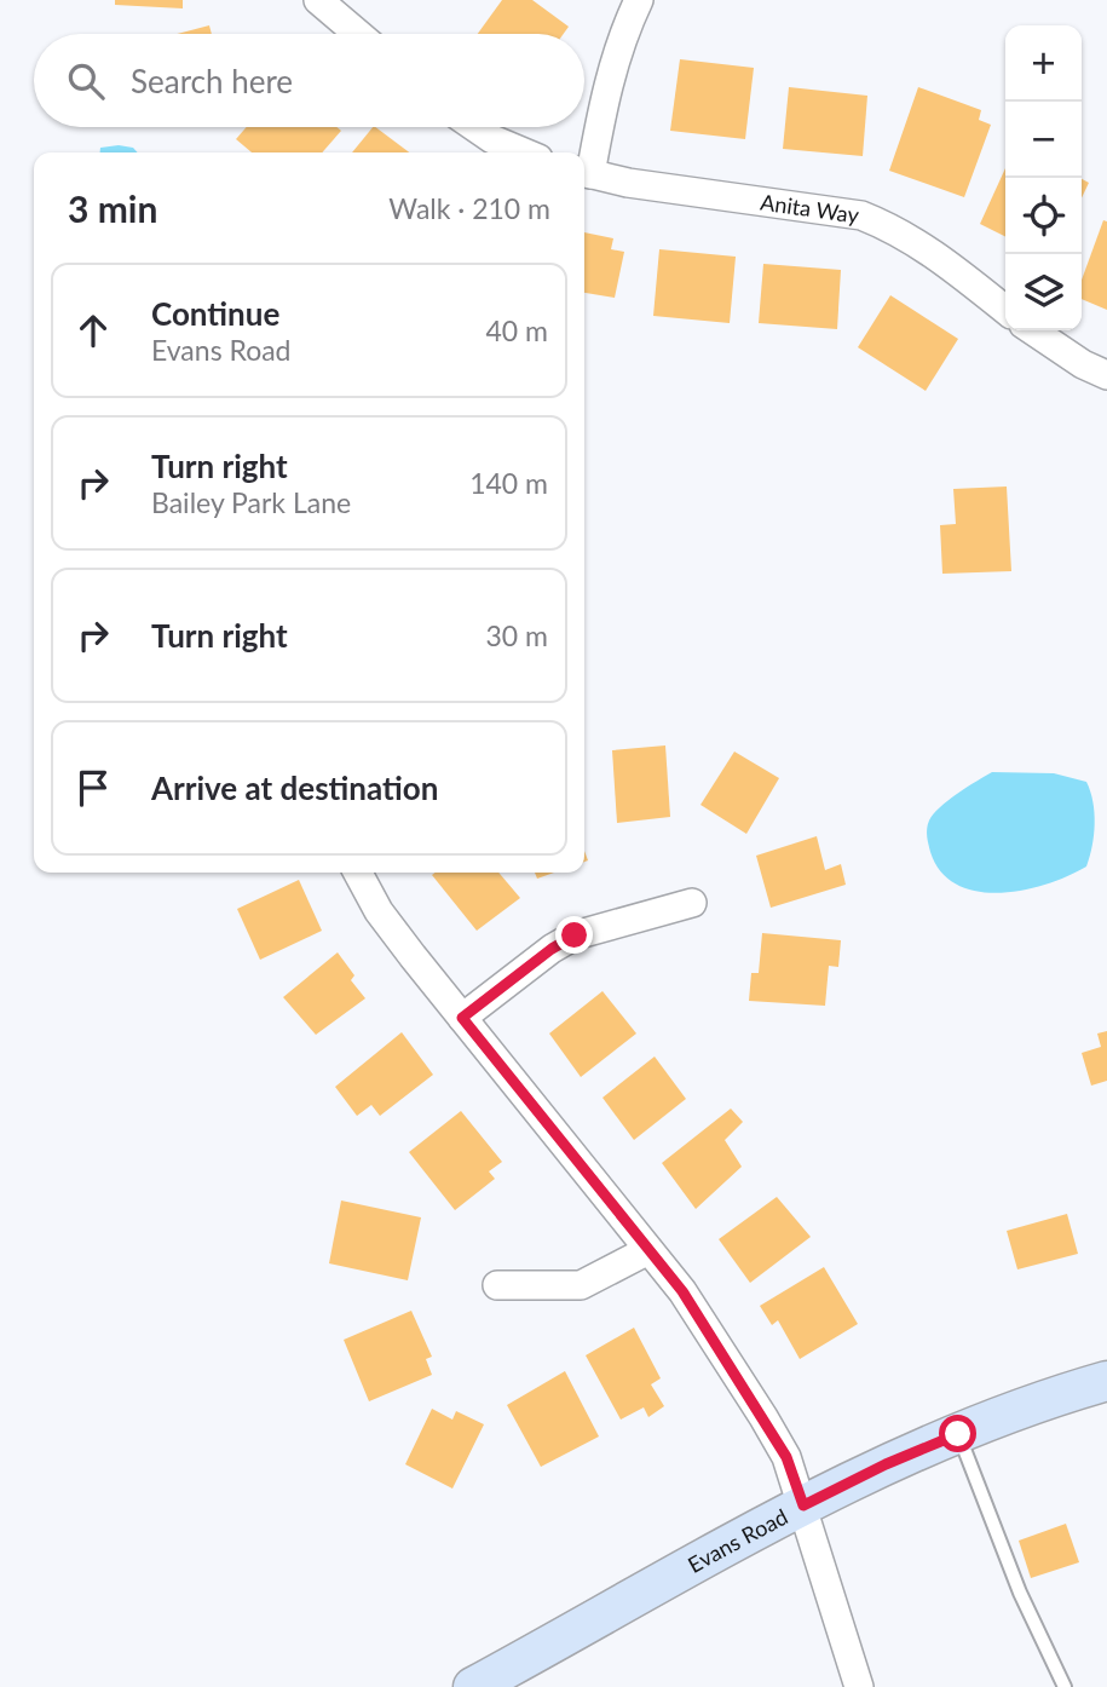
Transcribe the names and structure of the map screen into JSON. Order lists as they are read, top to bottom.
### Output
{
  "streets": {
    "main road": ["Evans Road"],
    "street": ["Anita Way"]
  },
  "page": {
    "map_buttons": ["+", "−"],
    "search": "Search here",
    "heading": ["3 min", "Walk · 210 m"],
    "list": [
      ["Continue", "Evans Road", "40 m"],
      ["Turn right", "Bailey Park Lane", "140 m"],
      ["Turn right", "30 m"],
      "Arrive at destination"
    ]
  }
}
